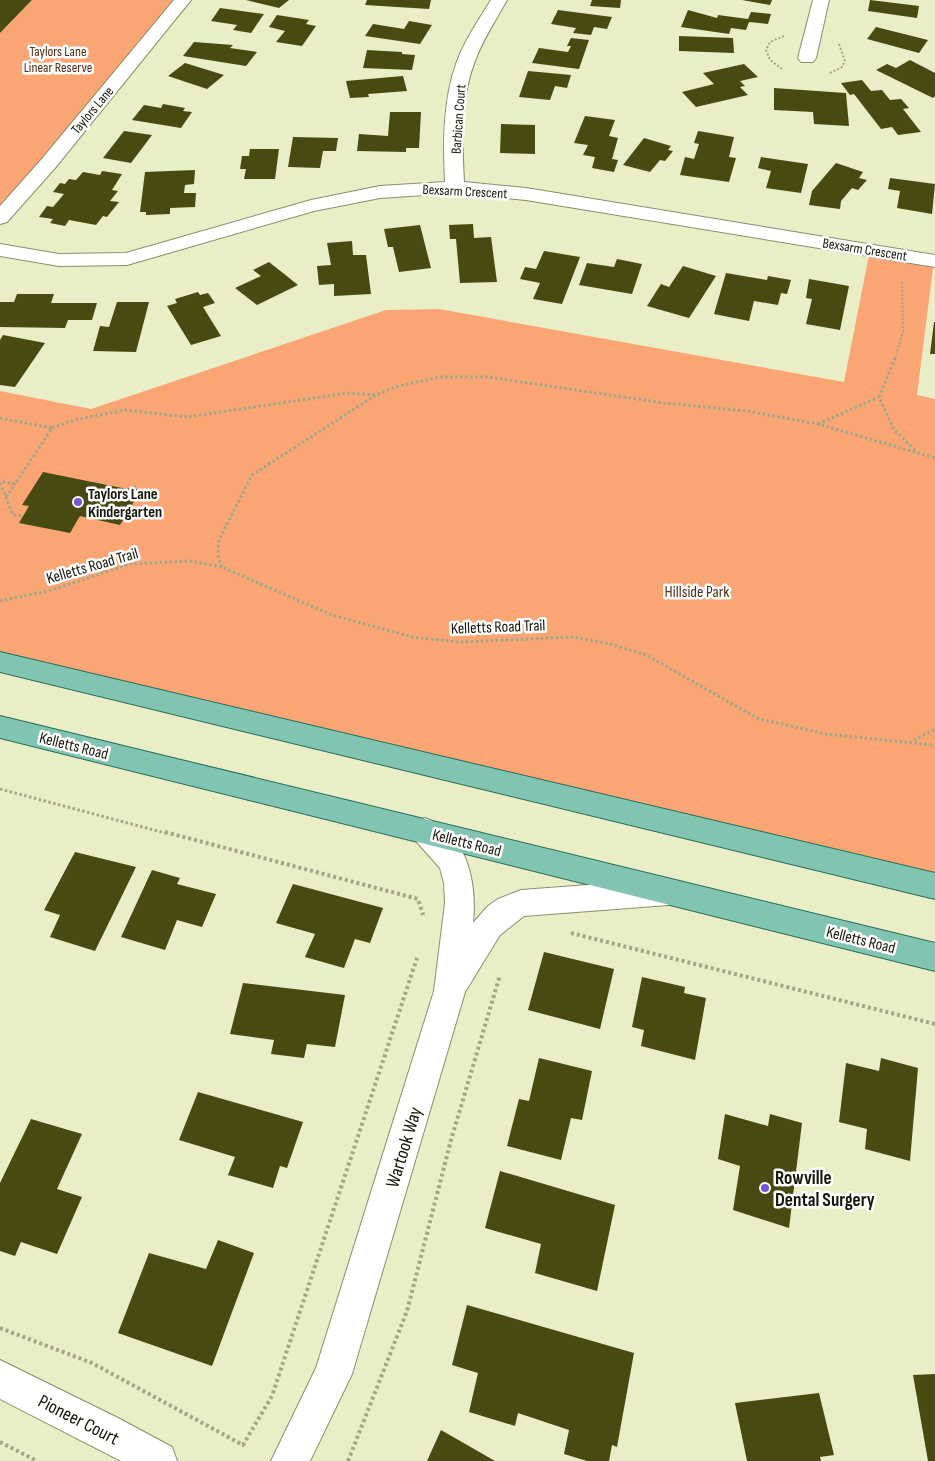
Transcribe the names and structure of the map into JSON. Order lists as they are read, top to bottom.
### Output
{
  "streets": {
    "main road": ["Kelletts Road"],
    "street": [
      "Taylors Lane",
      "Barbican Court",
      "Bexsarm Crescent",
      "Wartook Way",
      "Pioneer Court"
    ],
    "path": ["Kelletts Road Trail"]
  },
  "crossings": [
    ["Barbican Court", "Bexsarm Crescent"],
    ["Kelletts Road", "Wartook Way"]
  ],
  "parks": ["Taylors Lane Linear Reserve", "Hillside Park"],
  "places": ["Taylors Lane Kindergarten", "Rowville Dental Surgery"]
}
